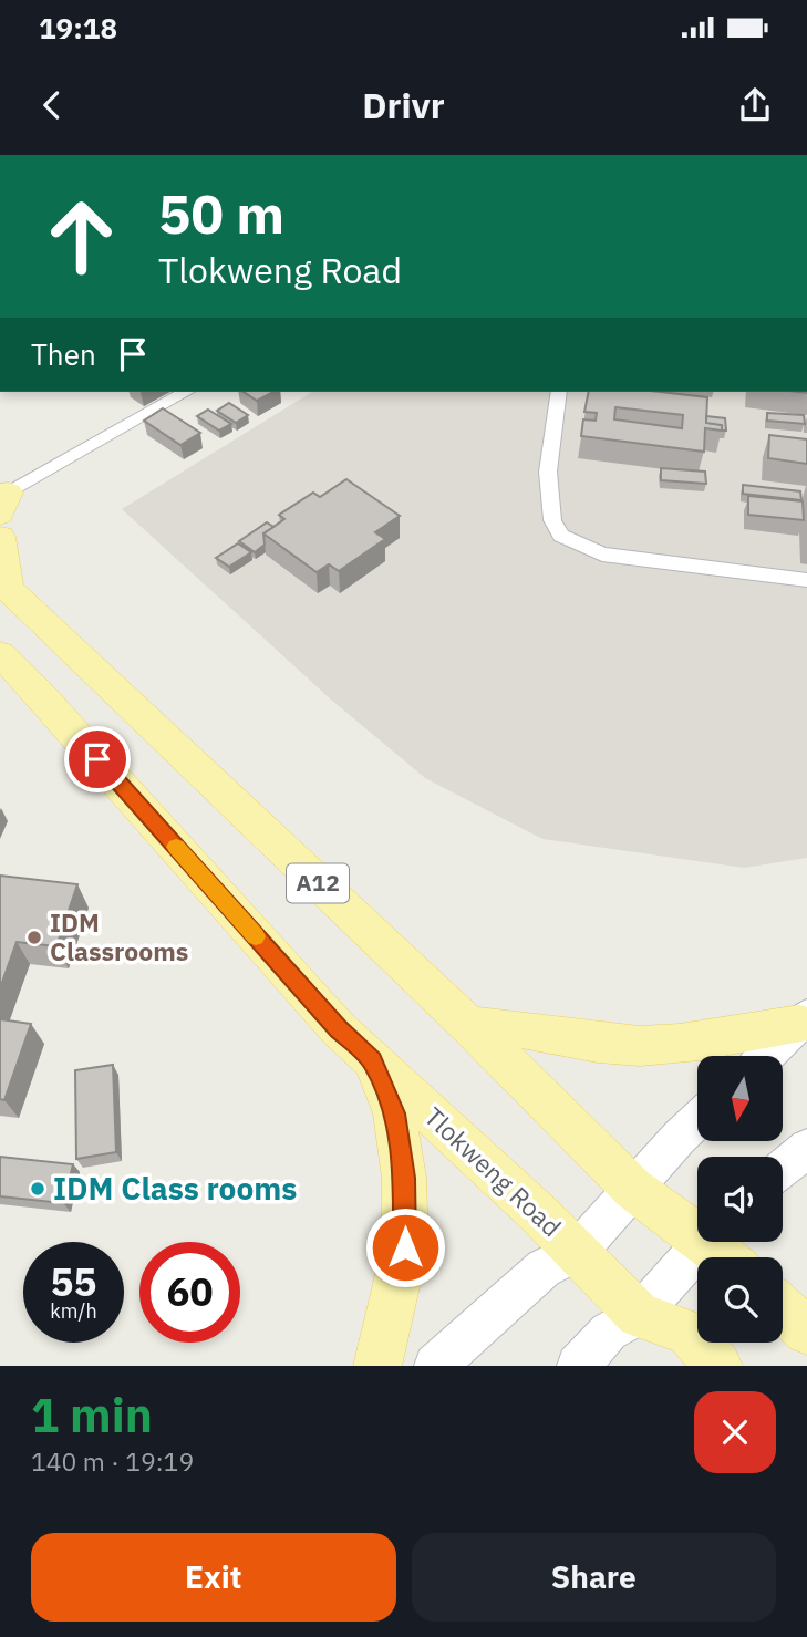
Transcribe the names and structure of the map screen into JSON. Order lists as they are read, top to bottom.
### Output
{
  "streets": {
    "main road": ["A12", "Tlokweng Road"]
  },
  "places": ["IDM Classrooms", "IDM Class rooms"],
  "north": "bottom",
  "page": {
    "status": "19:18",
    "header": "Drivr",
    "turn": ["50 m", "Tlokweng Road"],
    "then": "Then",
    "speed": "55 km/h",
    "limit": "60",
    "heading": ["1 min", "140 m · 19:19"],
    "buttons": ["Exit", "Share"]
  }
}
